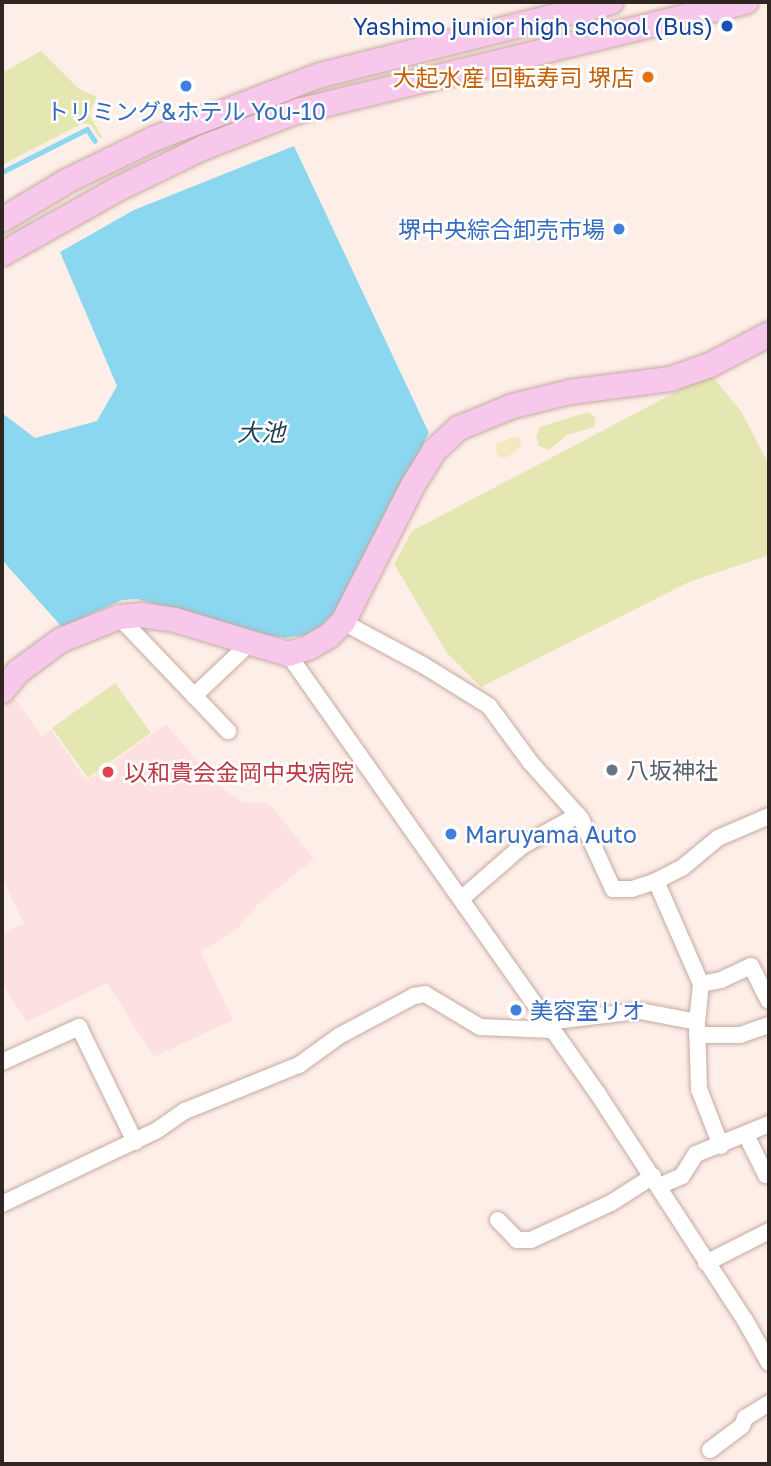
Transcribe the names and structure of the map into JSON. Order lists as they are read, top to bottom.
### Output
{
  "water": ["大池"],
  "places": [
    "Yashimo junior high school (Bus)",
    "大起水産 回転寿司 堺店",
    "トリミング&ホテル You-10",
    "堺中央綜合卸売市場",
    "八坂神社",
    "以和貴会金岡中央病院",
    "Maruyama Auto",
    "美容室リオ"
  ]
}
